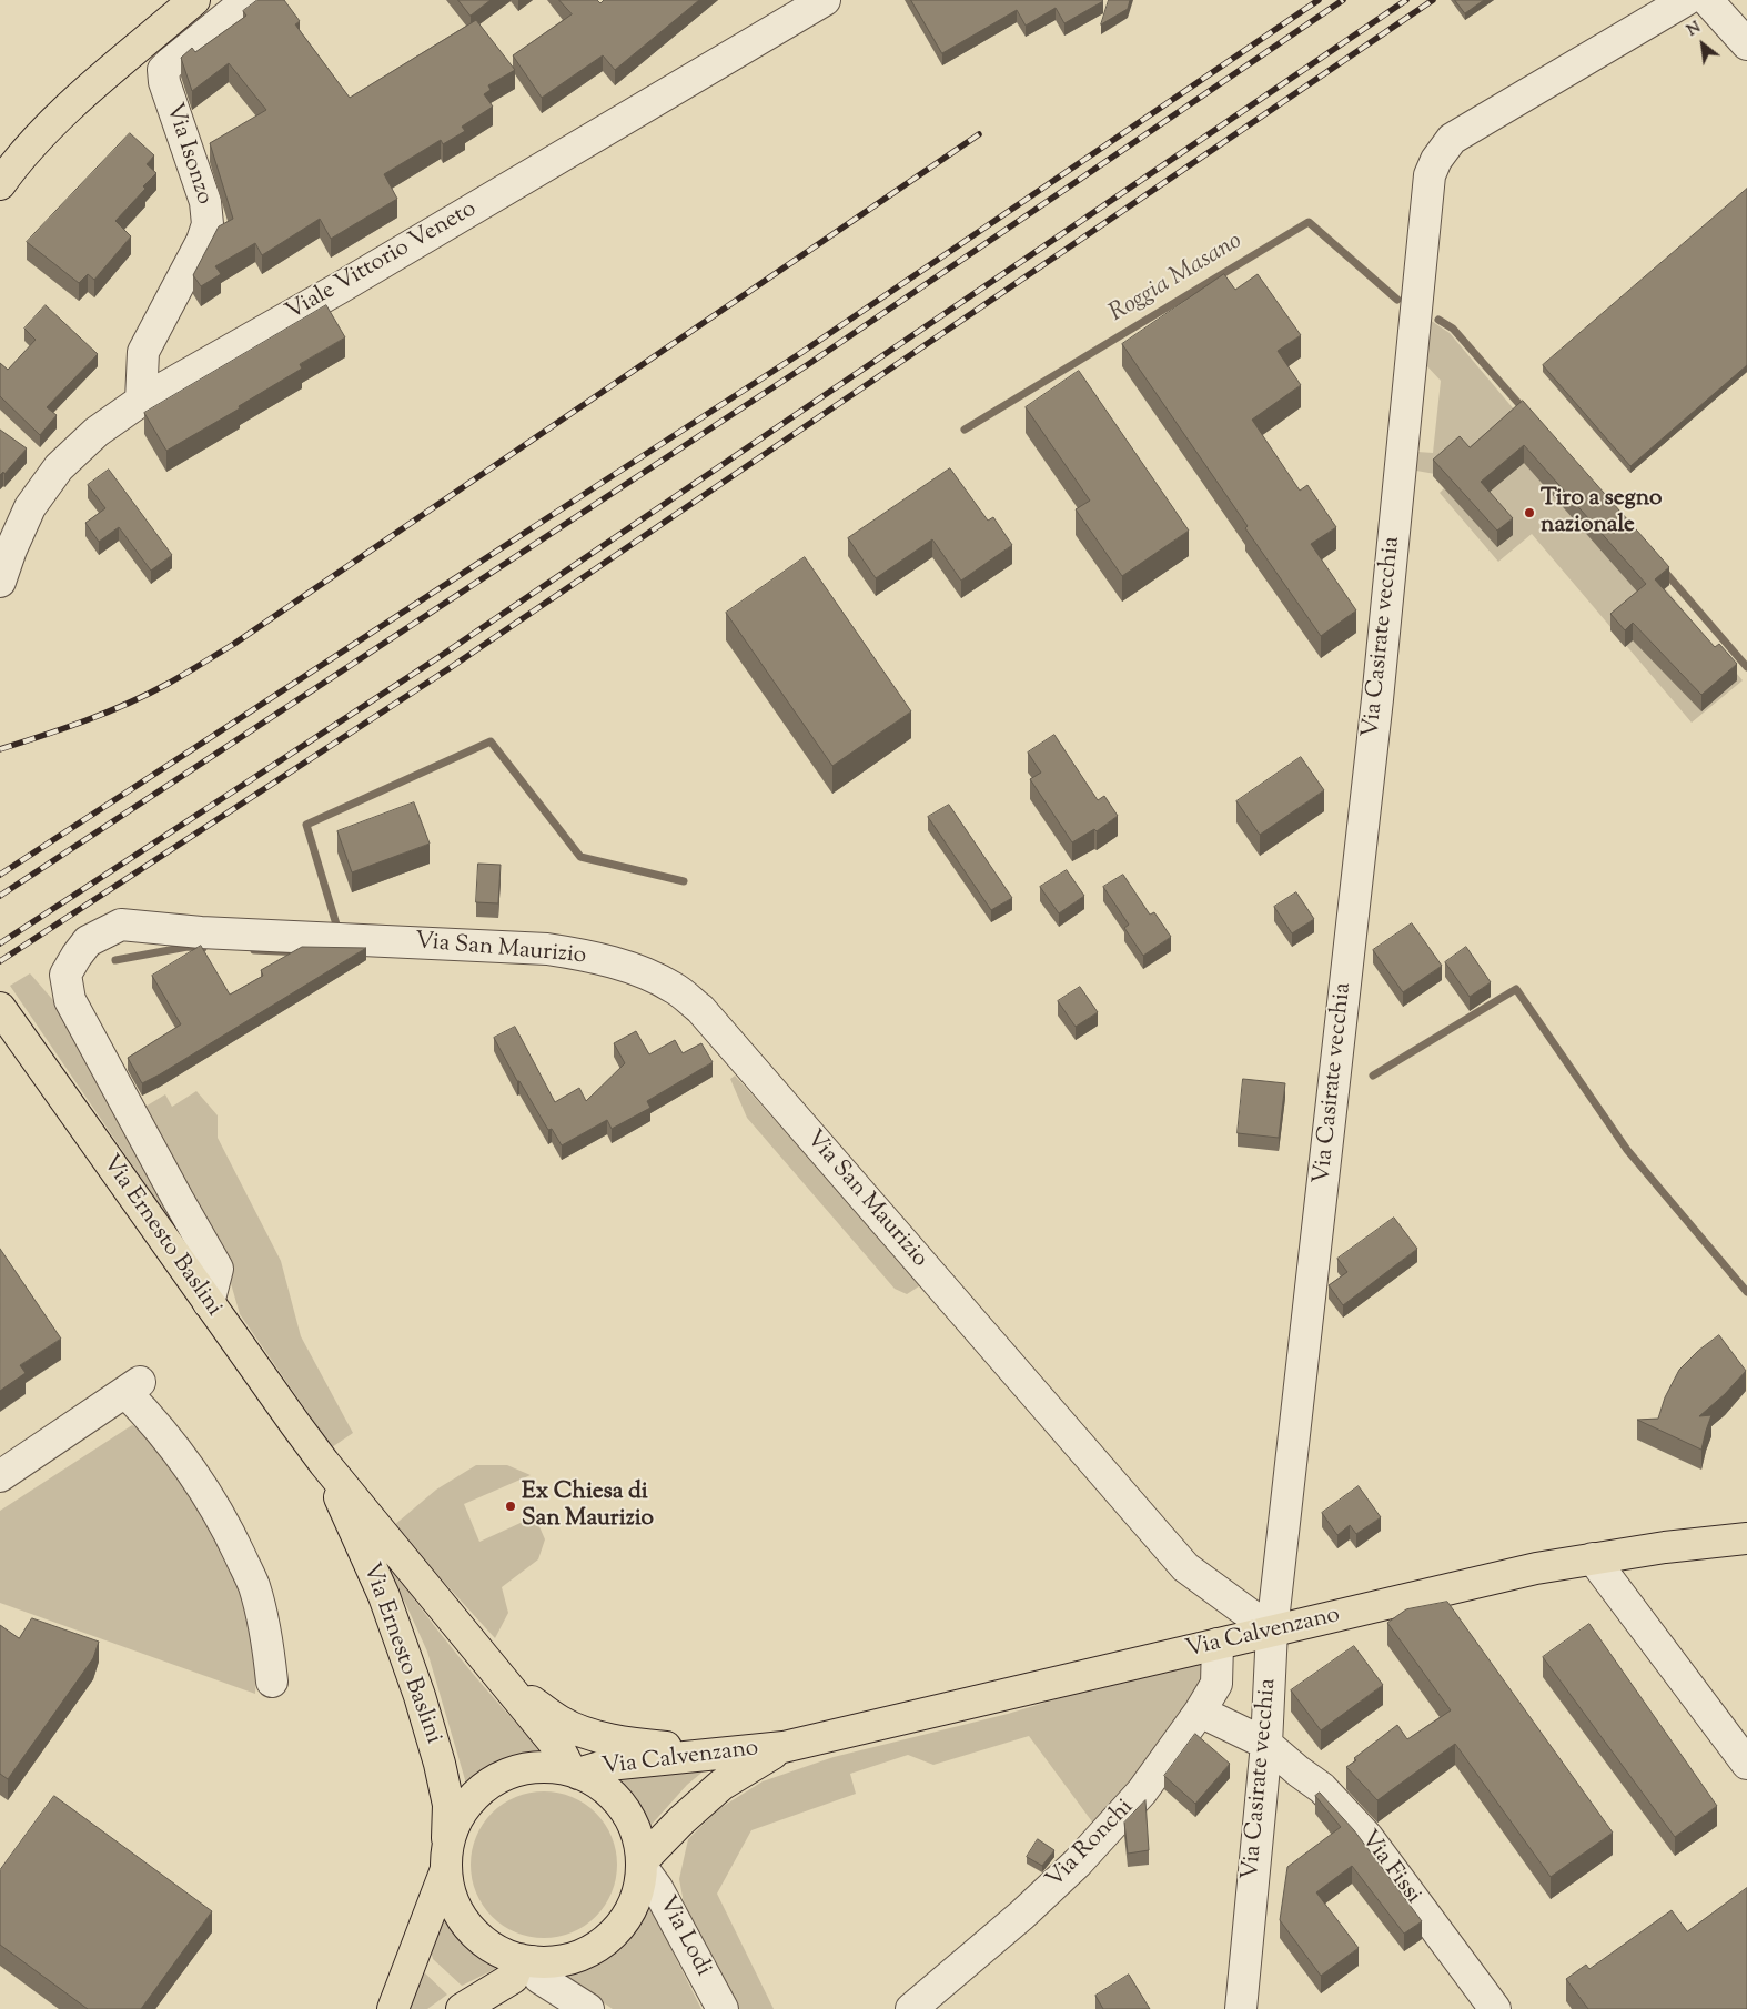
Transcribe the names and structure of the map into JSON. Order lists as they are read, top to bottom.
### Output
{
  "streets": {
    "main road": ["Via Ernesto Baslini", "Via Calvenzano"],
    "street": [
      "Via Isonzo",
      "Viale Vittorio Veneto",
      "Via Casirate vecchia",
      "Via San Maurizio",
      "Via Ronchi",
      "Via Fissi",
      "Via Lodi"
    ]
  },
  "crossings": [
    ["Via Isonzo", "Viale Vittorio Veneto"],
    ["Via Casirate vecchia", "Via San Maurizio"],
    ["Via Casirate vecchia", "Via Calvenzano"],
    ["Via Casirate vecchia", "Via Fissi"],
    ["Via San Maurizio", "Via Ernesto Baslini"],
    ["Via San Maurizio", "Via Calvenzano"],
    ["Via Ernesto Baslini", "Via Calvenzano"],
    ["Via Ernesto Baslini", "Via Lodi"],
    ["Via Calvenzano", "Via Ronchi"],
    ["Via Calvenzano", "Via Lodi"],
    ["Via Ronchi", "Via Fissi"]
  ],
  "water": ["Roggia Masano"],
  "places": ["Tiro a segno nazionale", "Ex Chiesa di San Maurizio"],
  "north": "top left"
}
